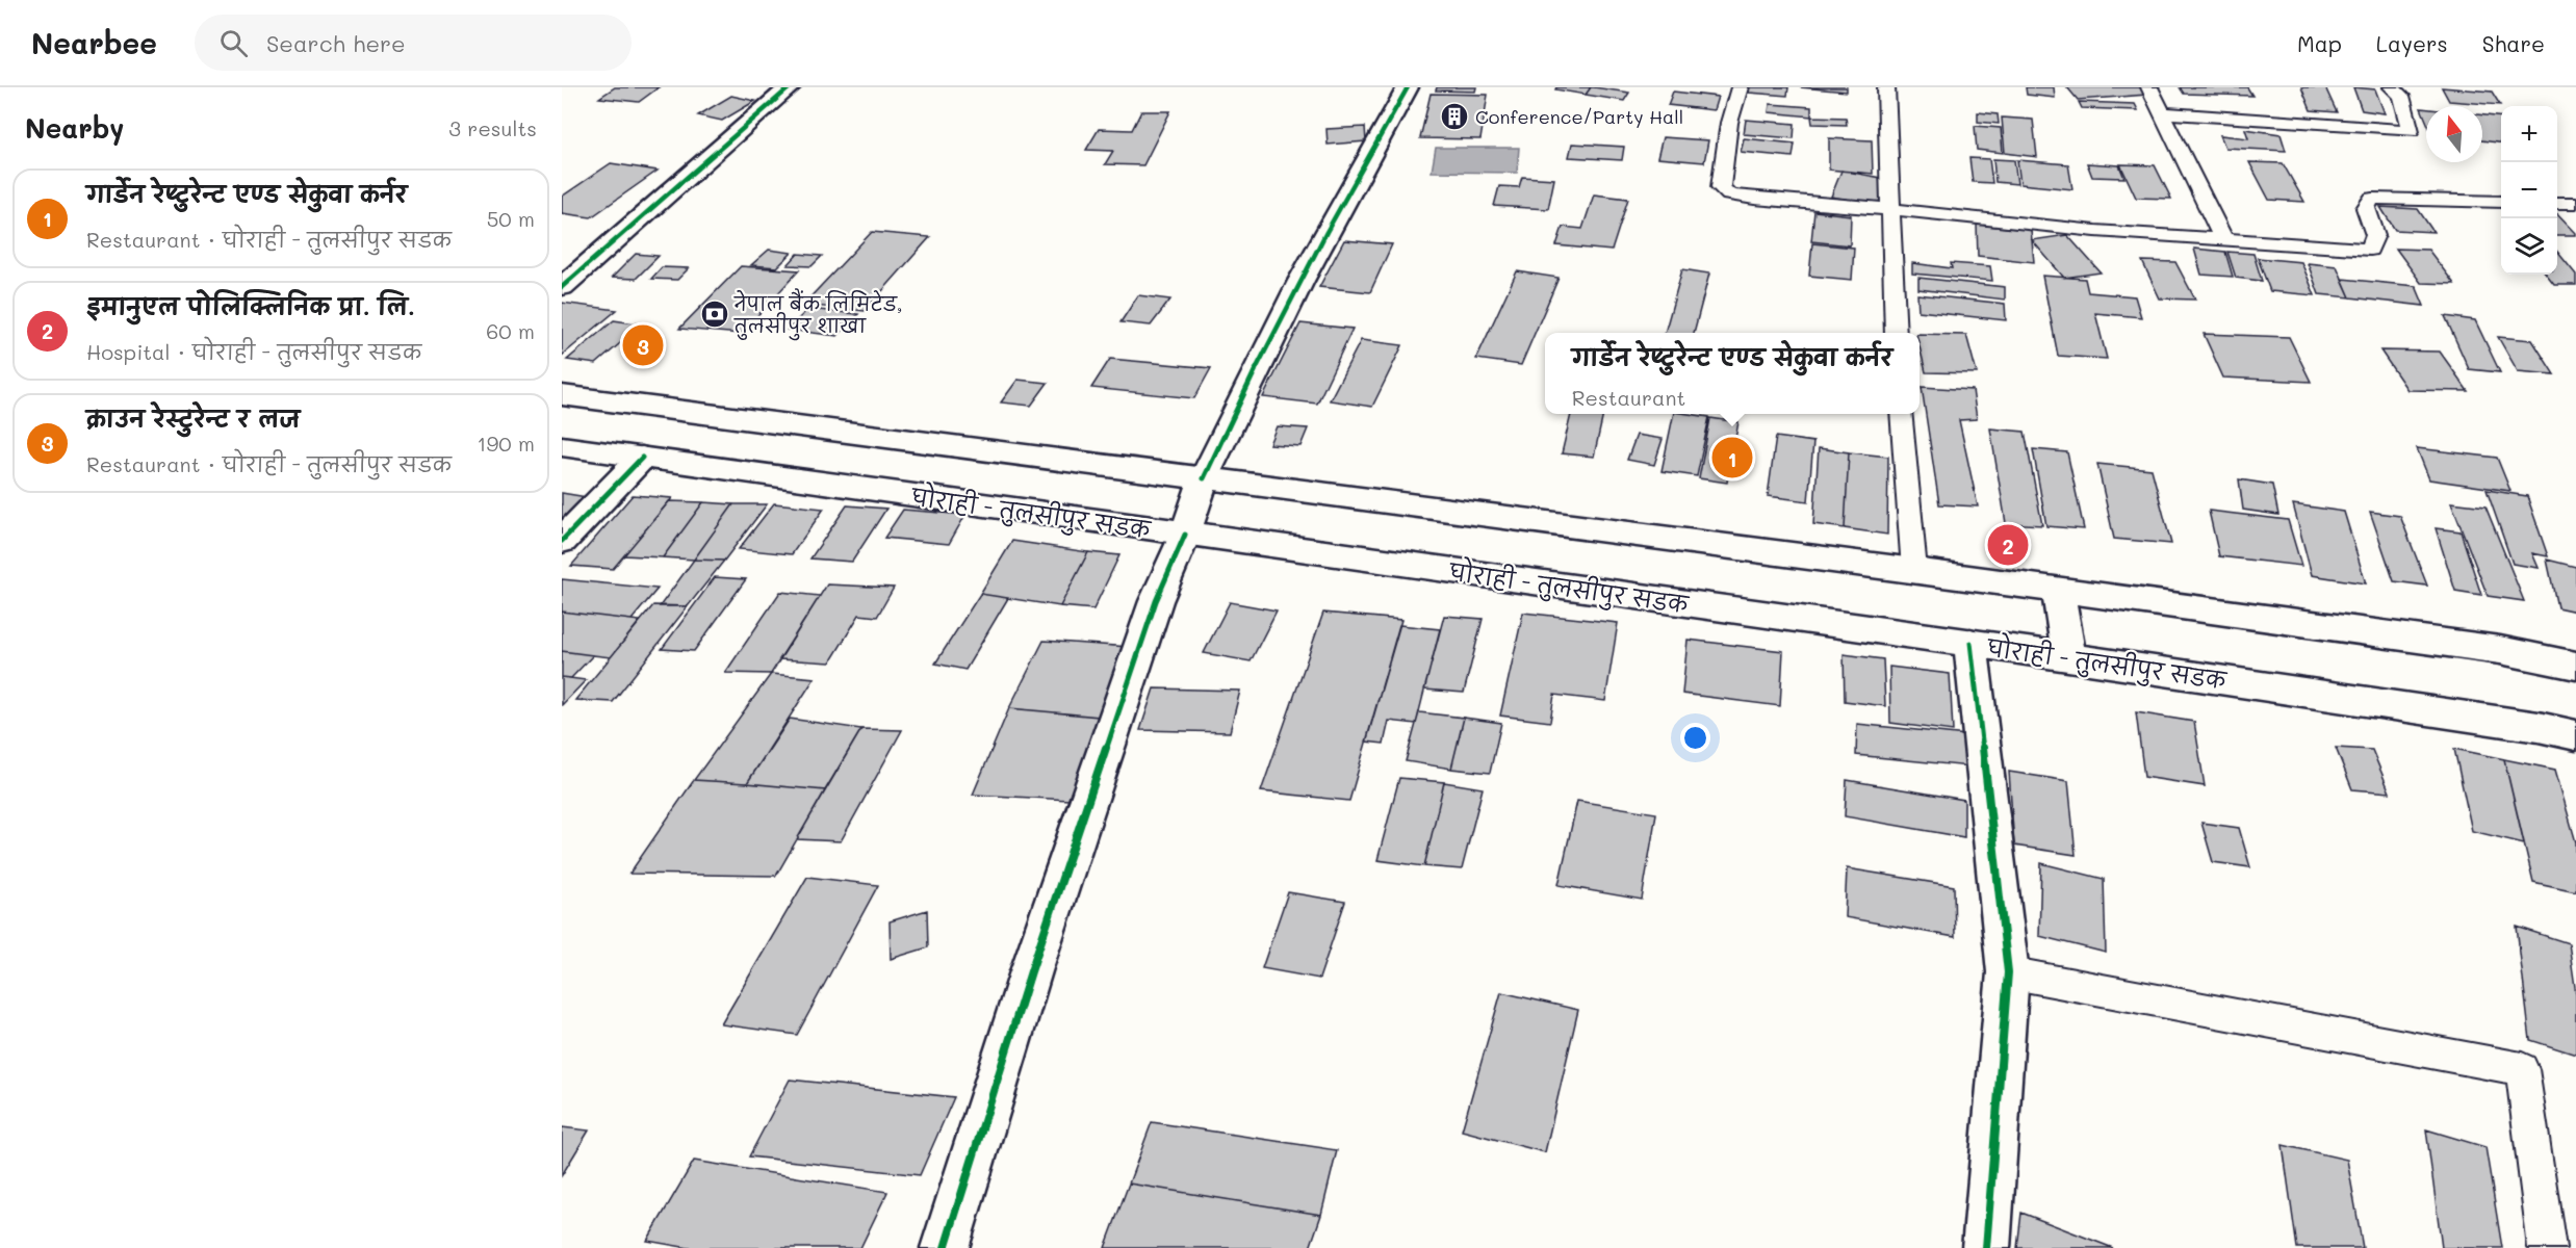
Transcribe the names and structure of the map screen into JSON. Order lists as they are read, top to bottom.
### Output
{
  "streets": {
    "main road": ["घोराही - तुलसीपुर सडक"]
  },
  "places": {
    "building": ["Conference/Party Hall"],
    "bank": ["नेपाल बैंक लिमिटेड, तुलसीपुर शाखा"]
  },
  "north": "top",
  "page": {
    "header": "Nearbee",
    "search": "Search here",
    "nav": ["Map", "Layers", "Share"],
    "heading": ["Nearby", "3 results"],
    "map_buttons": ["+", "−"],
    "list": [
      {
        "mark": "1",
        "name": "गार्डेन रेष्टुरेन्ट एण्ड सेकुवा कर्नर",
        "note": "Restaurant · घोराही - तुलसीपुर सडक",
        "value": "50 m"
      },
      {
        "mark": "2",
        "name": "इमानुएल पोलिक्लिनिक प्रा. लि.",
        "note": "Hospital · घोराही - तुलसीपुर सडक",
        "value": "60 m"
      },
      {
        "mark": "3",
        "name": "क्राउन रेस्टुरेन्ट र लज",
        "note": "Restaurant · घोराही - तुलसीपुर सडक",
        "value": "190 m"
      }
    ],
    "pins": ["3", "1", "2"],
    "popup": ["गार्डेन रेष्टुरेन्ट एण्ड सेकुवा कर्नर", "Restaurant"]
  }
}
